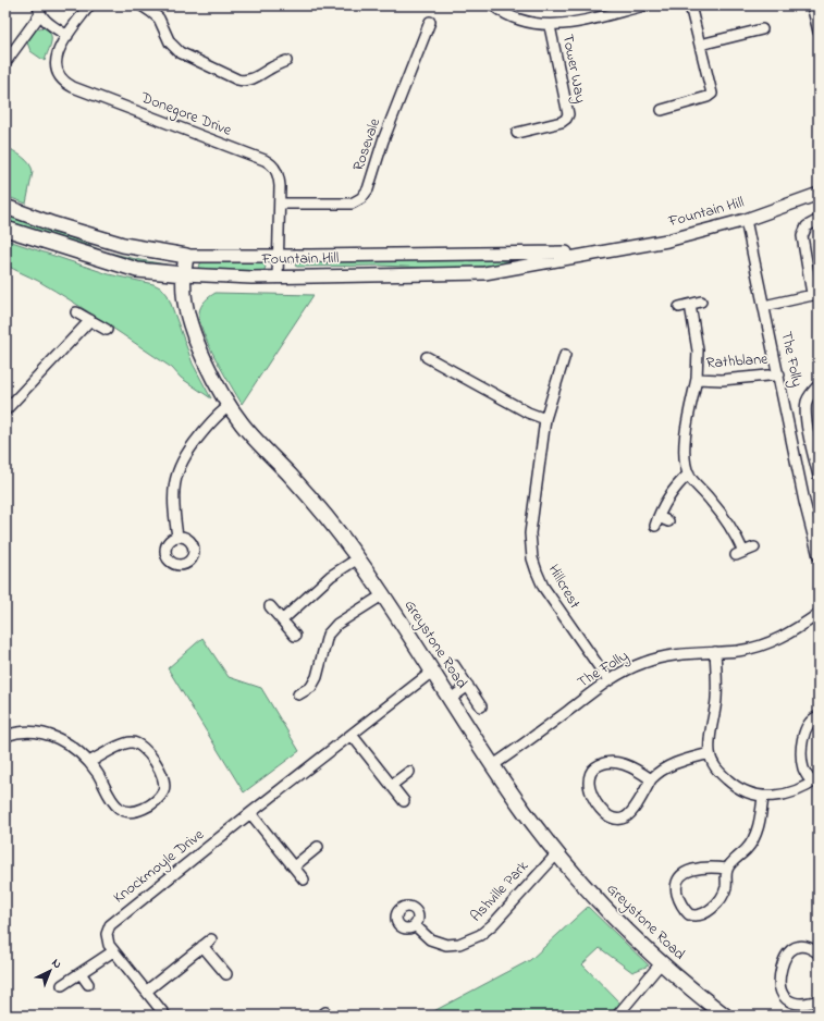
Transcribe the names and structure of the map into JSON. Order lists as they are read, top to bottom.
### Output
{
  "streets": {
    "main road": ["Fountain Hill", "Greystone Road"],
    "street": [
      "Tower Way",
      "Donegore Drive",
      "Rosevale",
      "The Folly",
      "Rathblane",
      "Hillcrest",
      "Knockmoyle Drive",
      "Ashville Park"
    ]
  },
  "crossings": [
    ["Donegore Drive", "Rosevale"],
    ["Donegore Drive", "Fountain Hill"],
    ["Fountain Hill", "The Folly"],
    ["Fountain Hill", "Greystone Road"],
    ["The Folly", "Rathblane"],
    ["The Folly", "Hillcrest"],
    ["The Folly", "Greystone Road"],
    ["Greystone Road", "Knockmoyle Drive"],
    ["Greystone Road", "Ashville Park"]
  ],
  "north": "top right"
}
